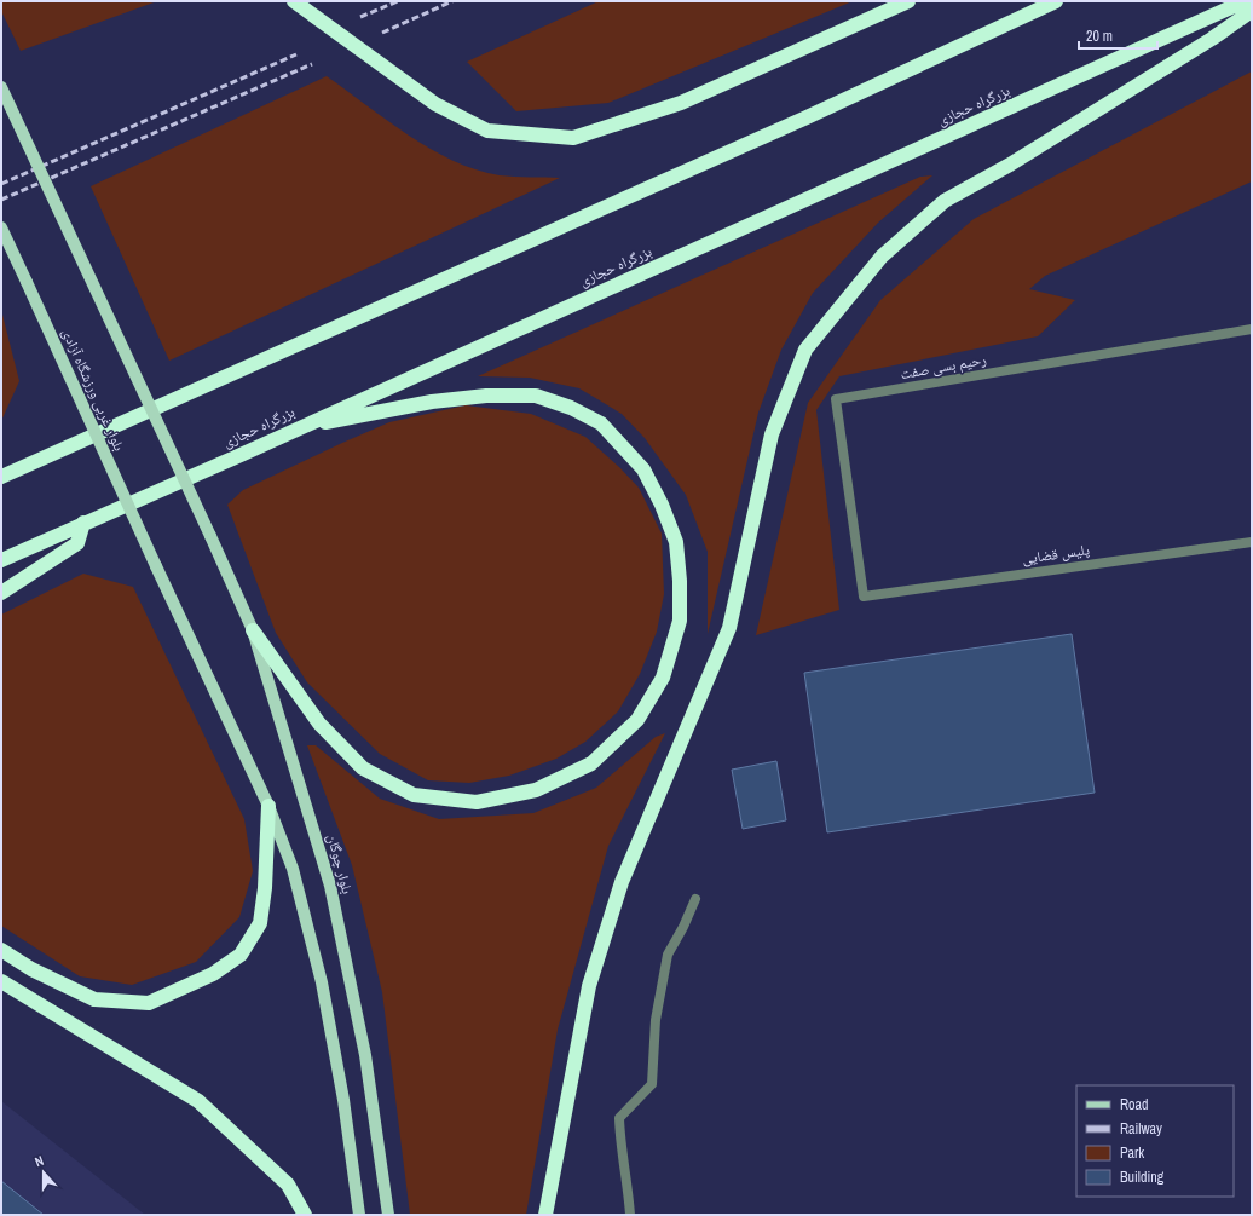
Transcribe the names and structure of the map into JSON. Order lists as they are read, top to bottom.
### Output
{
  "streets": {
    "highway": ["بزرگراه حجازی"],
    "main road": ["بلوار غربی ورزشگاه آزادی", "بلوار چوگان"],
    "street": ["رحیم بسی صفت", "پلیس قضایی"]
  },
  "crossings": [
    ["رحیم بسی صفت", "پلیس قضایی"]
  ],
  "legend": [
    "Road",
    "Railway",
    "Park",
    "Building"
  ],
  "scale_bar": "20 m",
  "north": "top"
}
